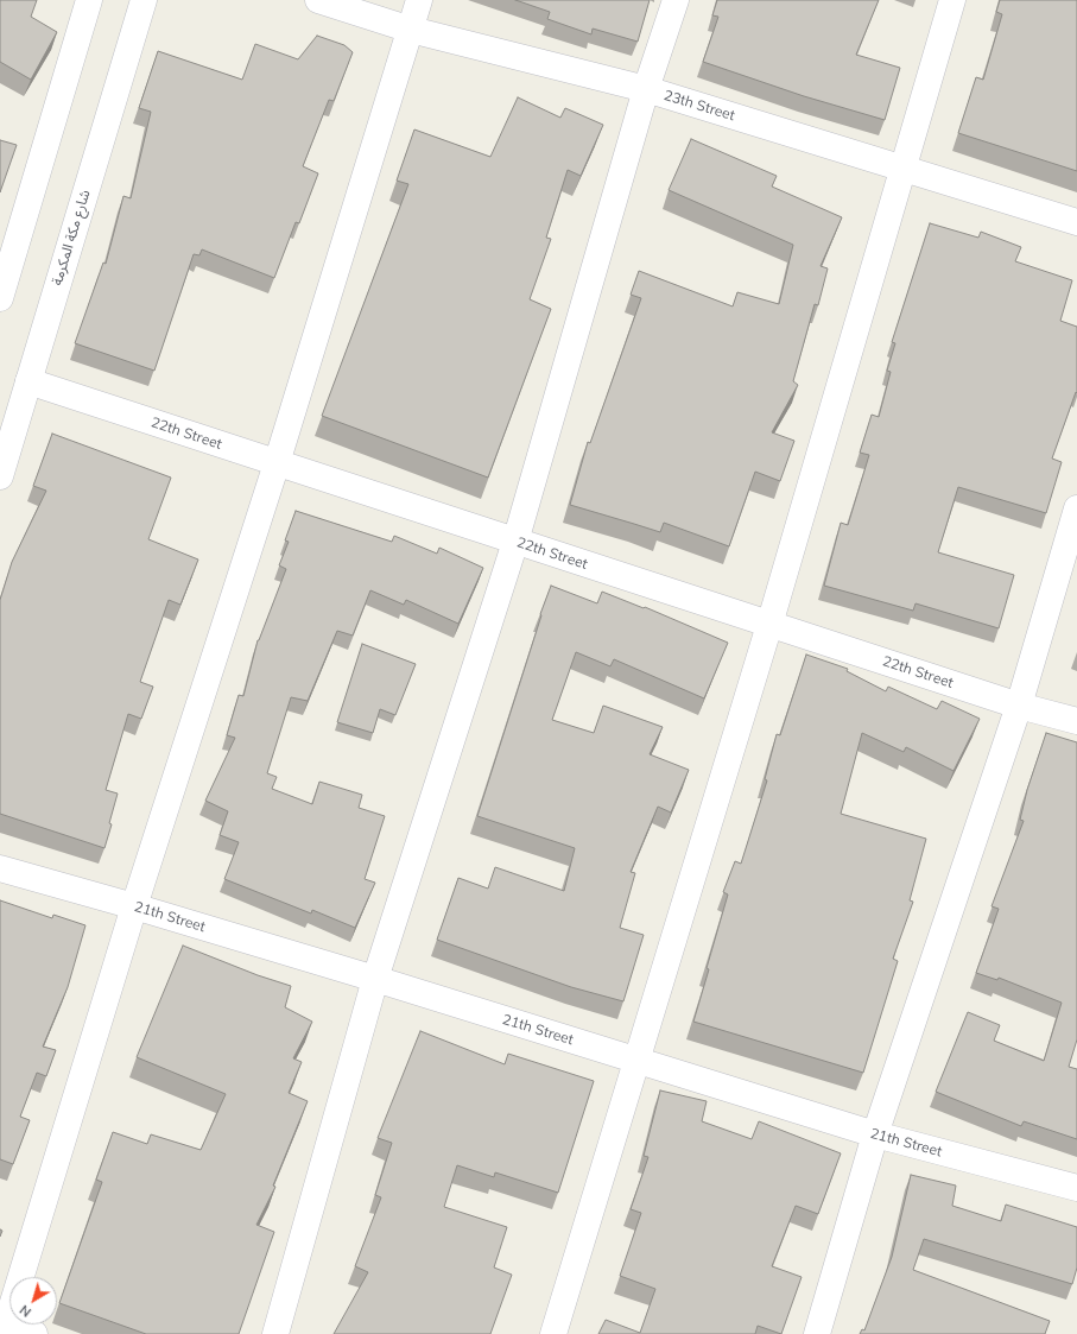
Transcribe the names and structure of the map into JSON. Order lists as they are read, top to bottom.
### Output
{
  "streets": {
    "street": [
      "23th Street",
      "شارع مكة المكرمة",
      "22th Street",
      "21th Street"
    ]
  },
  "crossings": [
    ["شارع مكة المكرمة", "22th Street"]
  ],
  "north": "bottom left"
}
